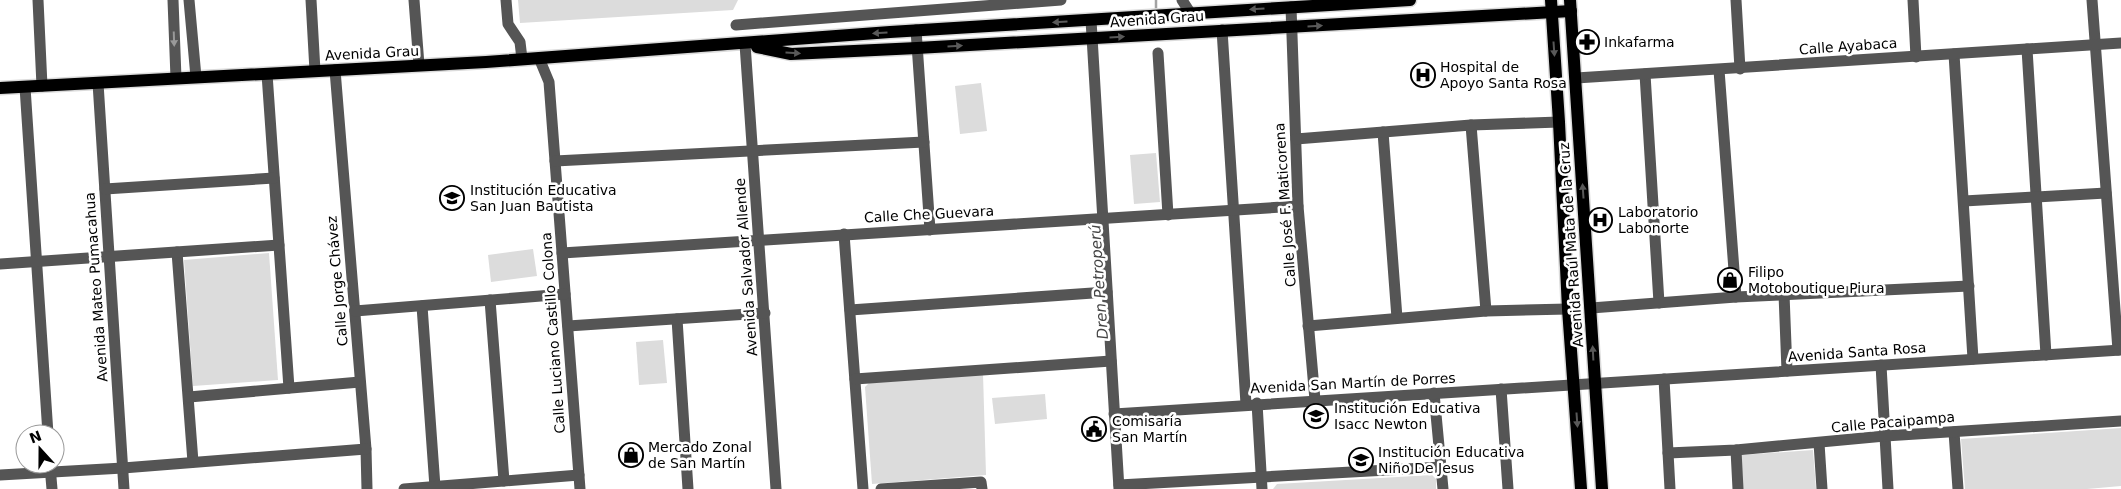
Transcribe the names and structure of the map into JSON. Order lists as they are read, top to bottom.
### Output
{
  "streets": {
    "main road": ["Avenida Grau", "Avenida Raúl Mata de la Cruz"],
    "street": [
      "Calle Ayabaca",
      "Calle José F. Maticorena",
      "Calle Che Guevara",
      "Avenida Salvador Allende",
      "Calle Jorge Chávez",
      "Avenida Mateo Pumacahua",
      "Calle Luciano Castillo Colona",
      "Avenida Santa Rosa",
      "Avenida San Martín de Porres",
      "Calle Pacaipampa"
    ]
  },
  "crossings": [
    ["Avenida Grau", "Calle José F. Maticorena"],
    ["Avenida Grau", "Avenida Raúl Mata de la Cruz"],
    ["Avenida Grau", "Avenida Salvador Allende"],
    ["Avenida Grau", "Calle Jorge Chávez"],
    ["Avenida Grau", "Avenida Mateo Pumacahua"],
    ["Avenida Grau", "Calle Luciano Castillo Colona"],
    ["Calle Ayabaca", "Avenida Raúl Mata de la Cruz"],
    ["Calle José F. Maticorena", "Calle Che Guevara"],
    ["Calle José F. Maticorena", "Avenida San Martín de Porres"],
    ["Calle Che Guevara", "Avenida Salvador Allende"],
    ["Calle Che Guevara", "Calle Luciano Castillo Colona"],
    ["Avenida Raúl Mata de la Cruz", "Avenida Santa Rosa"],
    ["Avenida Raúl Mata de la Cruz", "Avenida San Martín de Porres"],
    ["Avenida Santa Rosa", "Avenida San Martín de Porres"]
  ],
  "water": ["Dren Petroperú"],
  "places": {
    "pharmacy": ["Inkafarma"],
    "hospital": ["Hospital de Apoyo Santa Rosa", "Laboratorio Labonorte"],
    "school or university": ["Institución Educativa San Juan Bautista", "Institución Educativa Isacc Newton", "Institución Educativa Niño De Jesus"],
    "shop": ["Filipo Motoboutique Piura", "Mercado Zonal de San Martín"],
    "public building": ["Comisaría San Martín"]
  },
  "north": "top"
}
